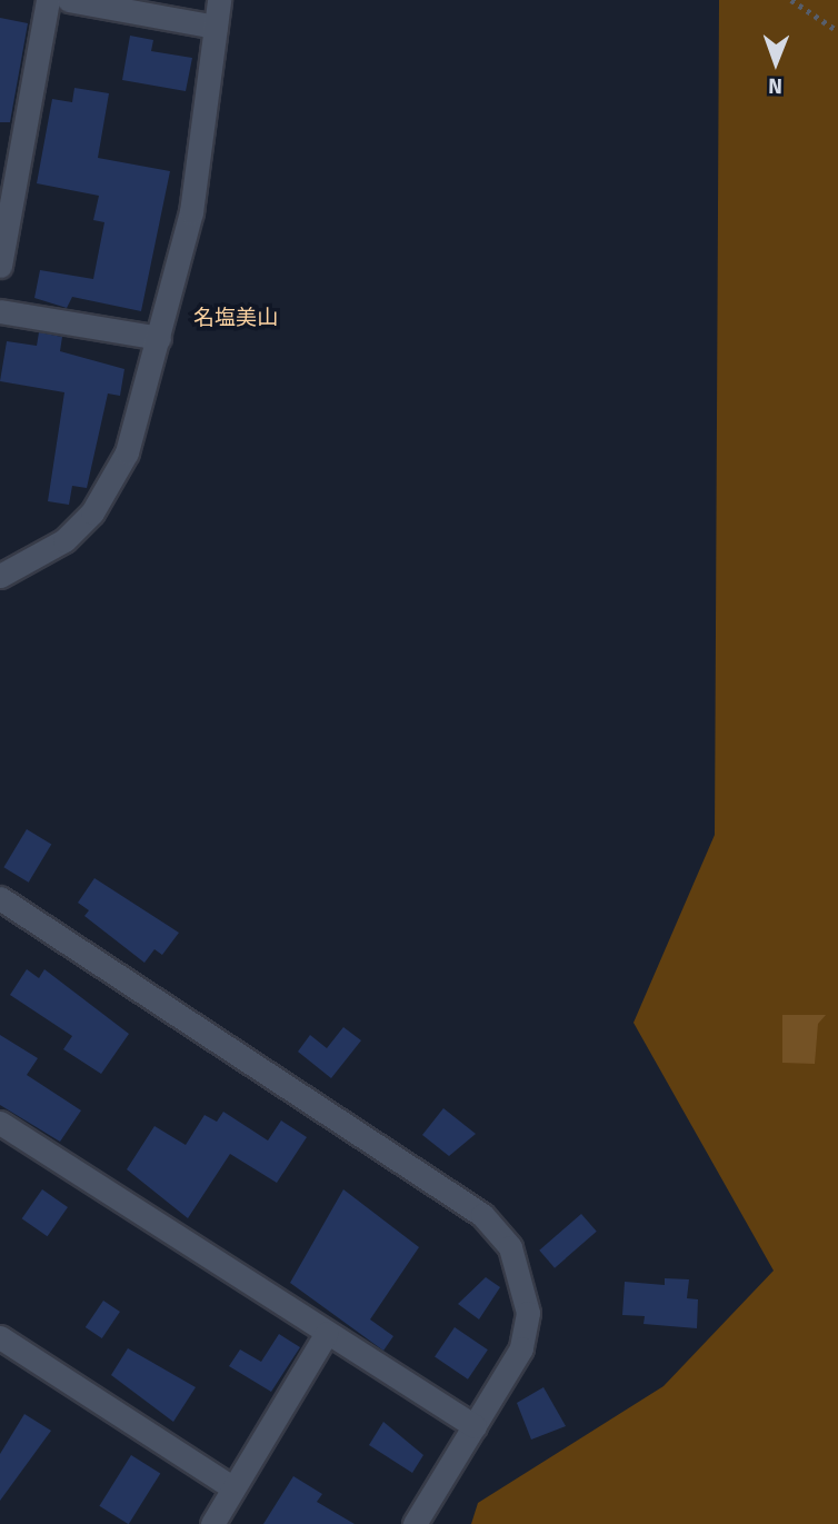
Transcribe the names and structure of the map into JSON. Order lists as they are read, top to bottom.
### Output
{
  "districts": ["名塩美山"],
  "north": "bottom"
}
